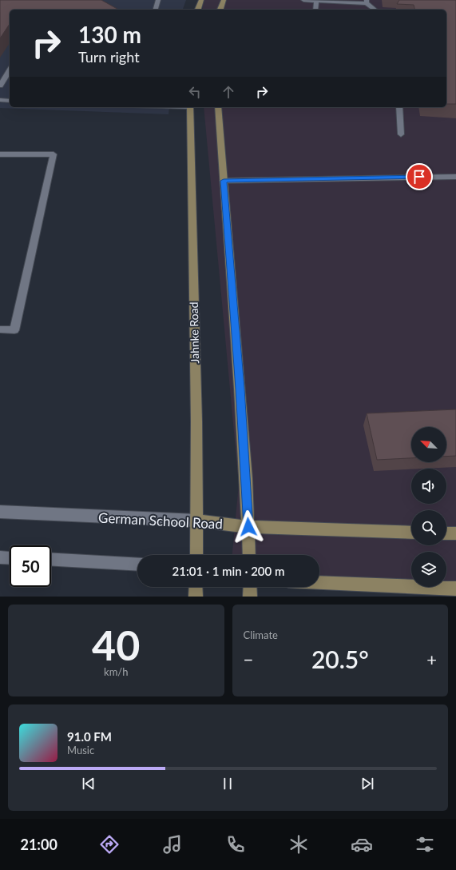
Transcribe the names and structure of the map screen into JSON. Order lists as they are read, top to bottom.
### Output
{
  "streets": {
    "main road": ["Jahnke Road", "German School Road"]
  },
  "crossings": [
    ["Jahnke Road", "German School Road"]
  ],
  "north": "top left",
  "page": {
    "turn": ["130 m", "Turn right"],
    "limit": "50",
    "trip": "21:01 · 1 min · 200 m",
    "tile": [
      ["40", "km/h"],
      "Climate"
    ],
    "heat": ["−", "20.5°", "+"],
    "song": ["91.0 FM", "Music"],
    "tabs": "21:00"
  }
}
